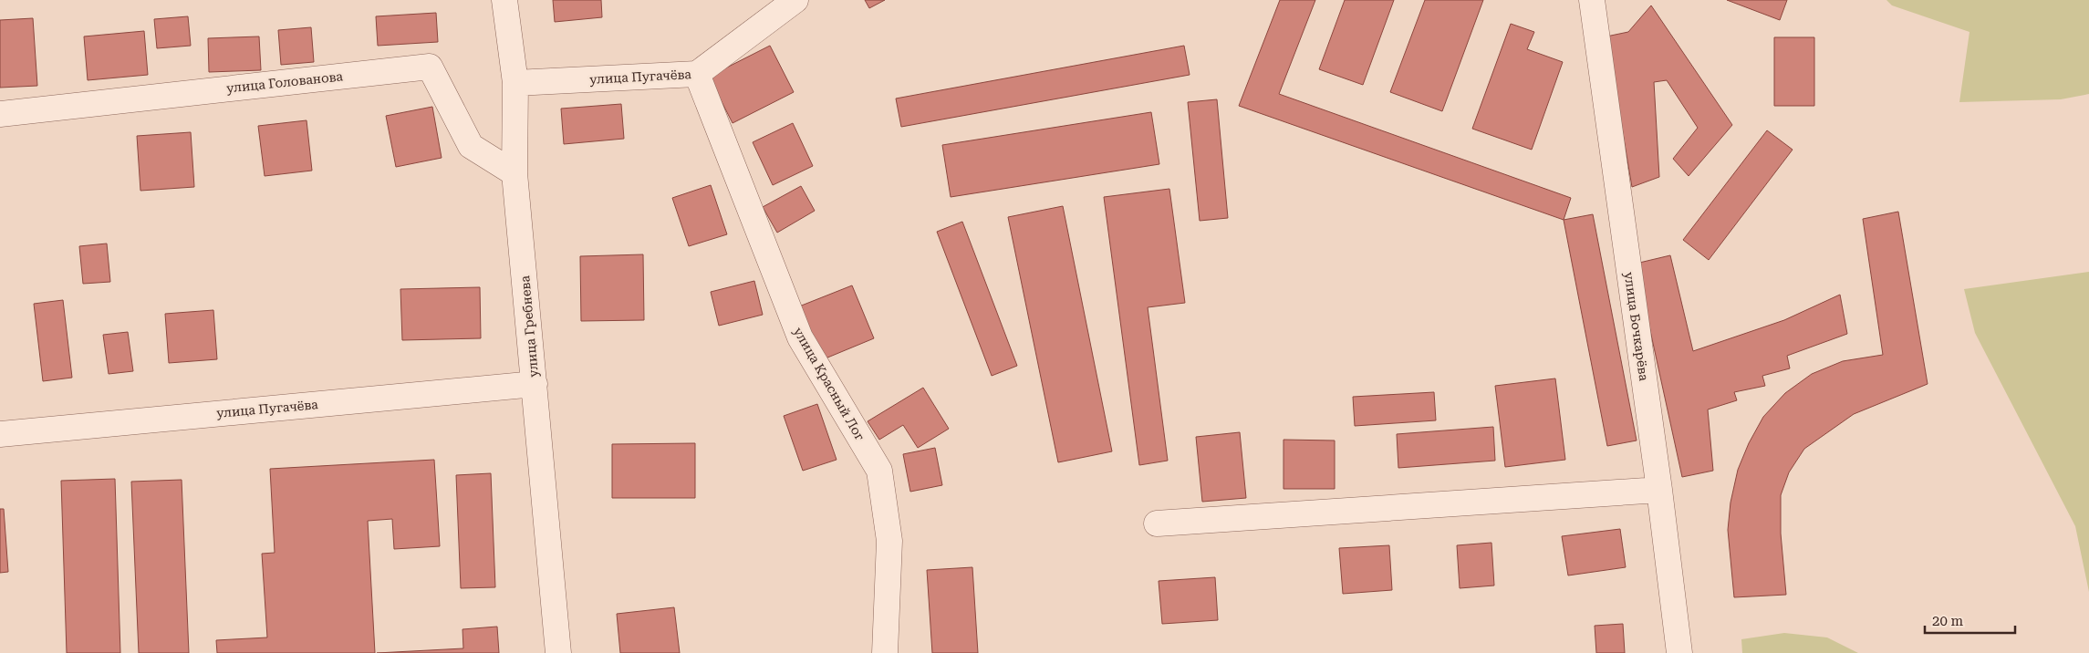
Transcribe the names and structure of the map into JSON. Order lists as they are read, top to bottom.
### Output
{
  "streets": {
    "street": [
      "улица Пугачёва",
      "улица Голованова",
      "улица Гребнева",
      "улица Бочкарёва",
      "улица Красный Лог"
    ]
  },
  "crossings": [
    ["улица Пугачёва", "улица Гребнева"],
    ["улица Пугачёва", "улица Красный Лог"],
    ["улица Голованова", "улица Гребнева"]
  ],
  "scale_bar": "20 m"
}
